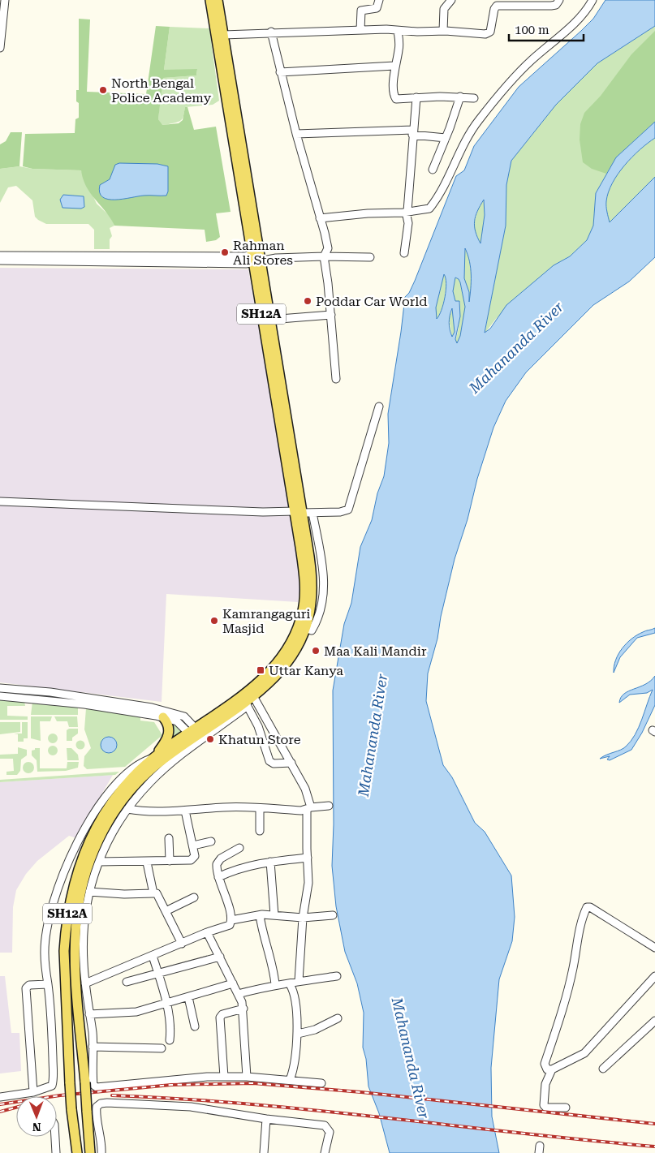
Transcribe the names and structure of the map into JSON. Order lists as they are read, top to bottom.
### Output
{
  "streets": {
    "main road": ["SH12A"]
  },
  "water": ["Mahananda River"],
  "places": {
    "other": [
      "North Bengal Police Academy",
      "Rahman Ali Stores",
      "Poddar Car World",
      "Kamrangaguri Masjid",
      "Maa Kali Mandir",
      "Khatun Store"
    ],
    "transit": ["Uttar Kanya"]
  },
  "scale_bar": "100 m",
  "north": "bottom"
}
